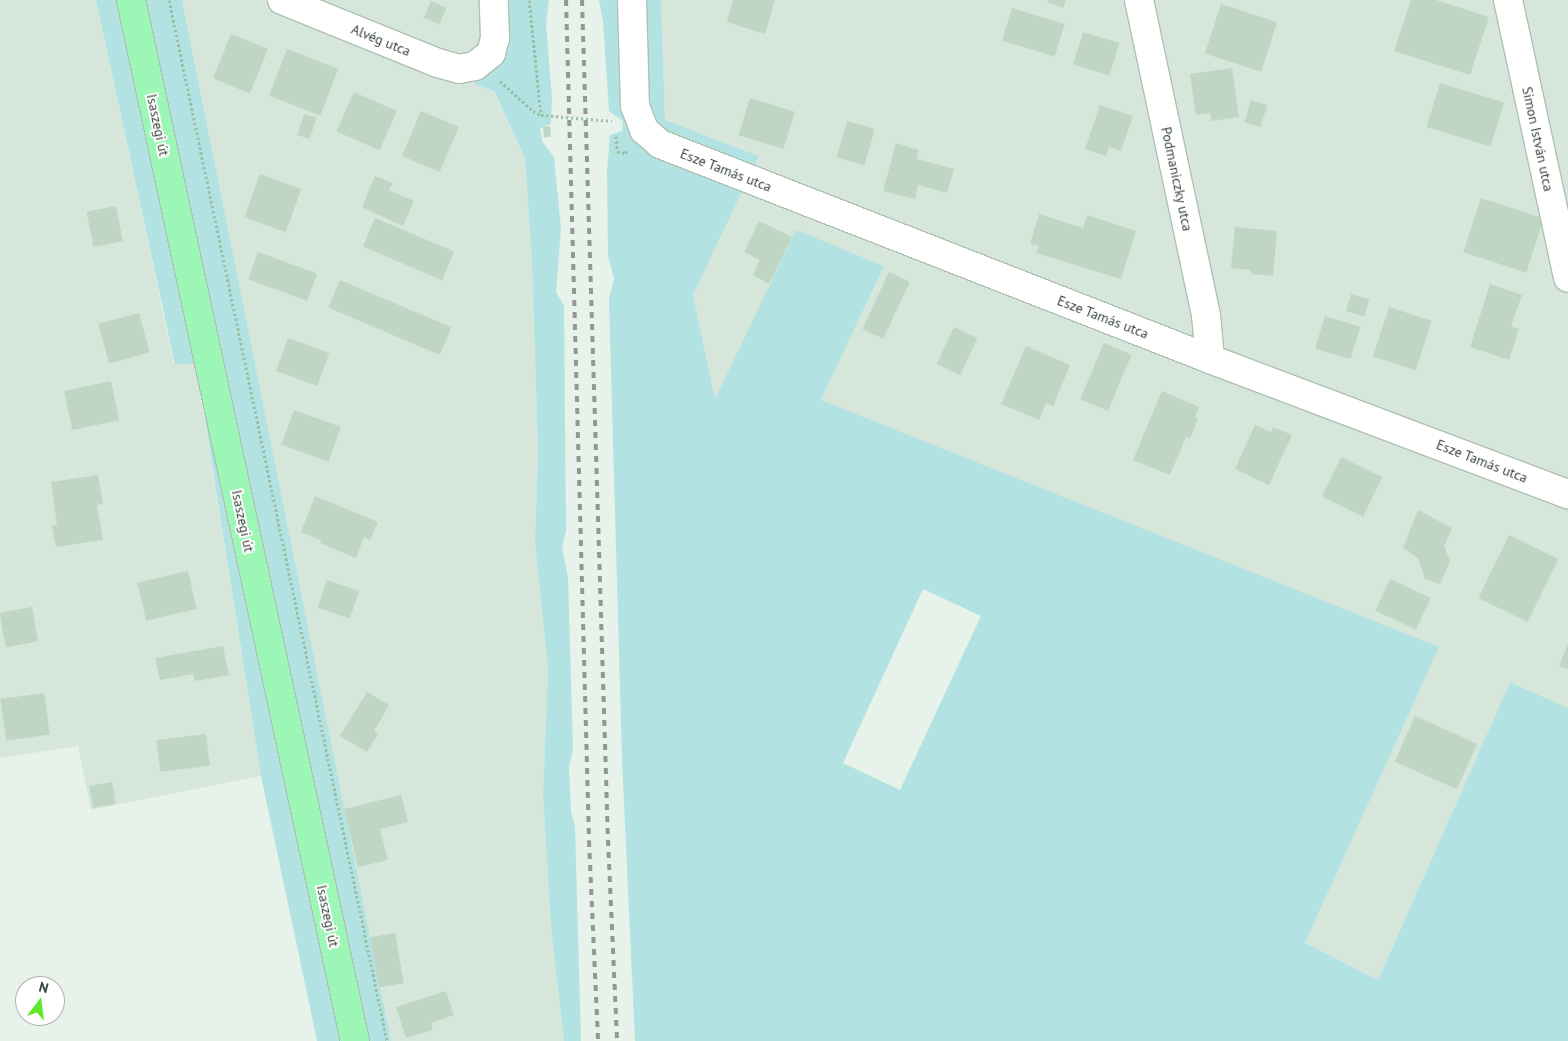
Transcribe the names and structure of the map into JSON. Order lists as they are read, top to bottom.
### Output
{
  "streets": {
    "main road": ["Isaszegi út"],
    "street": [
      "Alvég utca",
      "Simon István utca",
      "Esze Tamás utca",
      "Podmaniczky utca"
    ]
  },
  "crossings": [
    ["Esze Tamás utca", "Podmaniczky utca"]
  ],
  "north": "top"
}
